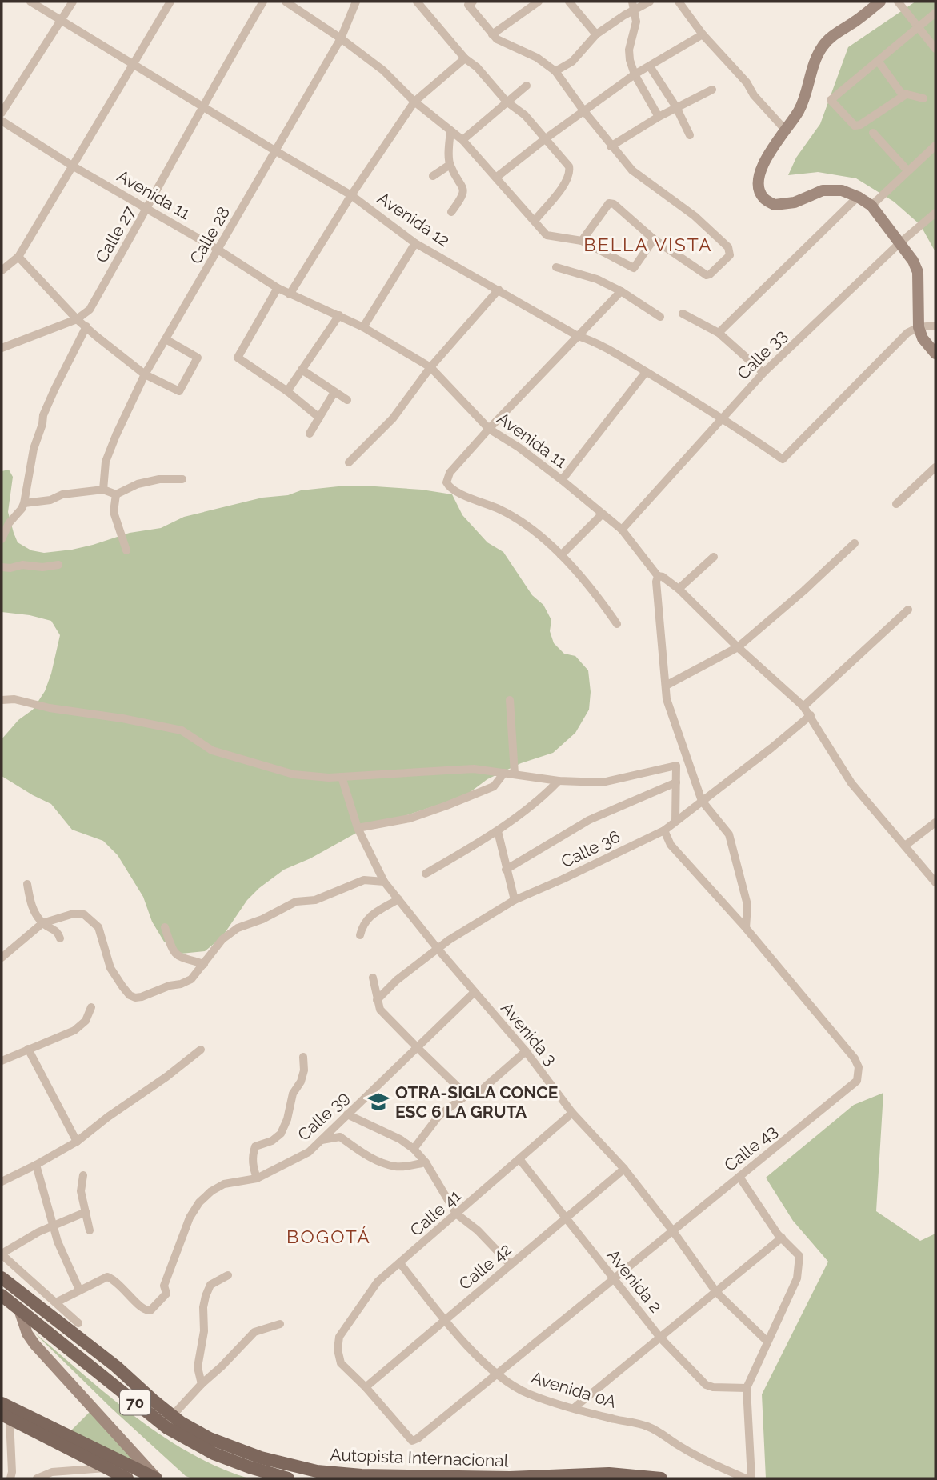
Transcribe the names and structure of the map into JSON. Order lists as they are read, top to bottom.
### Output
{
  "streets": {
    "main road": ["70", "Autopista Internacional"],
    "street": [
      "Avenida 11",
      "Avenida 12",
      "Calle 27",
      "Calle 28",
      "Calle 33",
      "Calle 36",
      "Avenida 3",
      "Calle 39",
      "Calle 43",
      "Calle 41",
      "Calle 42",
      "Avenida 2",
      "Avenida 0A"
    ]
  },
  "crossings": [
    ["Avenida 11", "Calle 27"],
    ["Avenida 11", "Calle 28"],
    ["Avenida 11", "Calle 33"],
    ["Avenida 12", "Calle 27"],
    ["Avenida 12", "Calle 28"],
    ["Avenida 12", "Calle 33"],
    ["Calle 36", "Avenida 3"],
    ["Calle 36", "Calle 43"],
    ["Avenida 3", "Calle 39"],
    ["Avenida 3", "Calle 43"],
    ["Avenida 3", "Calle 41"],
    ["Avenida 3", "Calle 42"],
    ["Calle 43", "Calle 41"],
    ["Calle 43", "Calle 42"],
    ["Calle 43", "Avenida 2"],
    ["Calle 43", "Avenida 0A"],
    ["Calle 41", "Calle 42"],
    ["Calle 41", "Avenida 2"],
    ["Calle 41", "Avenida 0A"],
    ["Calle 42", "Avenida 2"],
    ["Calle 42", "Avenida 0A"]
  ],
  "districts": ["BELLA VISTA", "BOGOTÁ"],
  "places": {
    "school or university": ["OTRA-SIGLA CONCE ESC 6 LA GRUTA"]
  }
}
